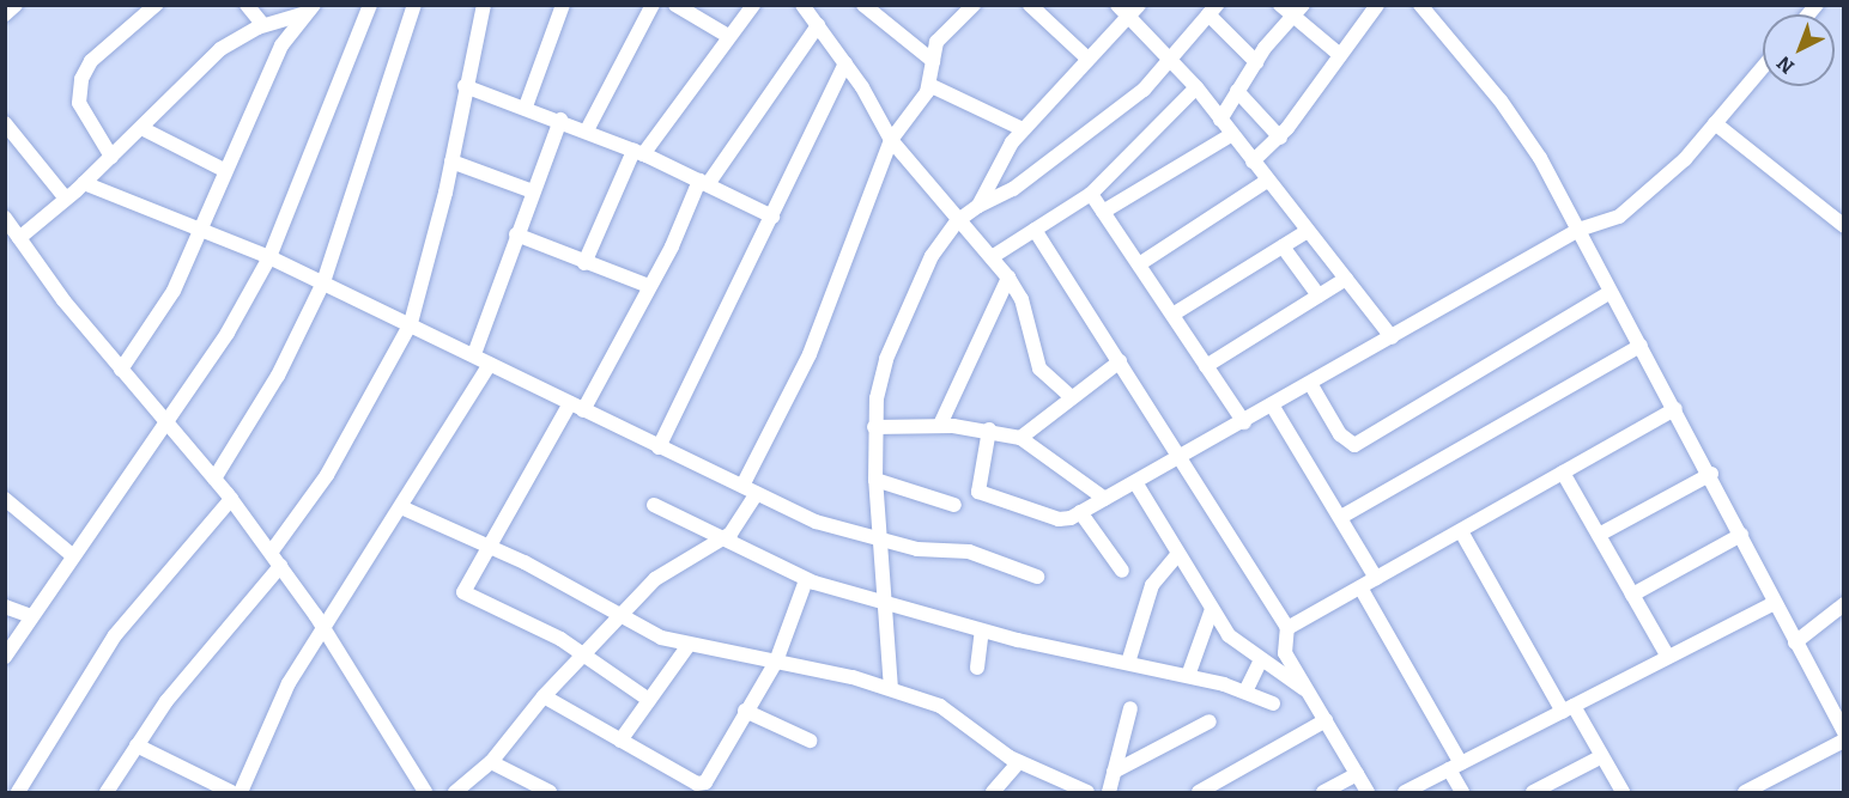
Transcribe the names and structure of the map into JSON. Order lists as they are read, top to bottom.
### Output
{
  "north": "bottom left"
}
